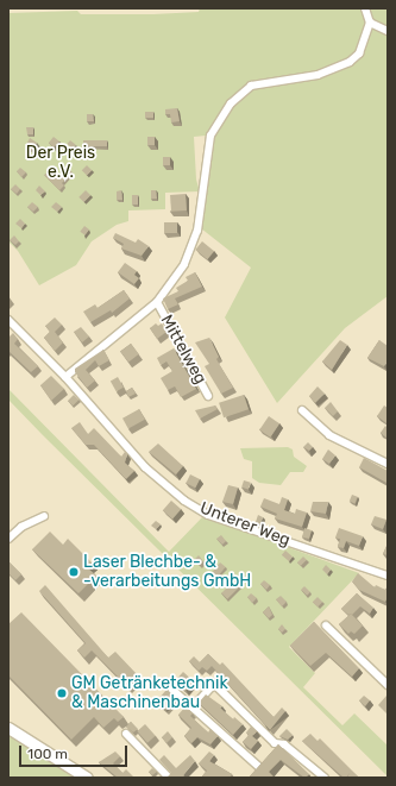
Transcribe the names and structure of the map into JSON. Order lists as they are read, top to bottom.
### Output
{
  "streets": {
    "street": ["Mittelweg", "Unterer Weg"]
  },
  "parks": ["Der Preis e.V."],
  "places": ["Laser Blechbe- & -verarbeitungs GmbH", "GM Getränketechnik & Maschinenbau"],
  "scale_bar": "100 m"
}
